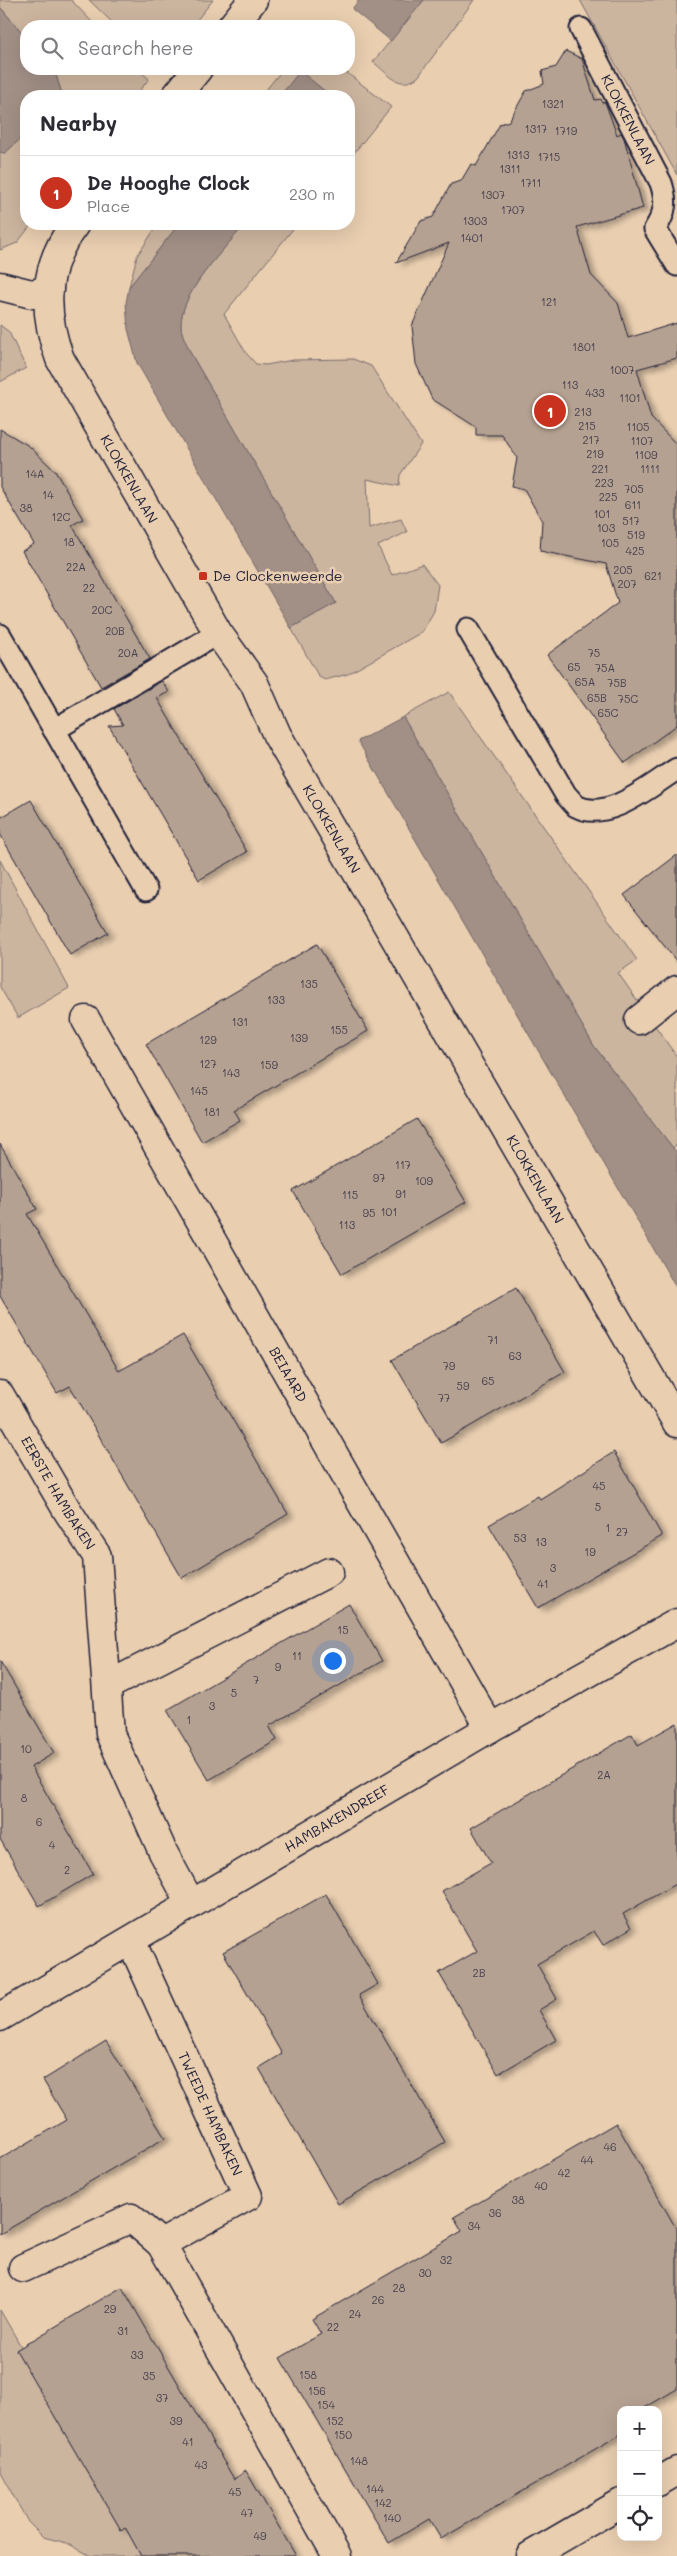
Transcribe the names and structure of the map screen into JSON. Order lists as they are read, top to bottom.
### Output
{
  "streets": {
    "street": [
      "KLOKKENLAAN",
      "BEIAARD",
      "EERSTE HAMBAKEN",
      "HAMBAKENDREEF",
      "TWEEDE HAMBAKEN"
    ]
  },
  "crossings": [
    ["BEIAARD", "HAMBAKENDREEF"],
    ["EERSTE HAMBAKEN", "HAMBAKENDREEF"],
    ["HAMBAKENDREEF", "TWEEDE HAMBAKEN"]
  ],
  "places": {
    "transit": ["De Clockenweerde"]
  },
  "house_numbers": [
    "1321",
    "1317",
    "1719",
    "1313",
    "1715",
    "1311",
    "1711",
    "1307",
    "1707",
    "1303",
    "1401",
    "121",
    "1801",
    "1007",
    "113",
    "433",
    "1101",
    "213",
    "215",
    "1105",
    "217",
    "1107",
    "219",
    "1109",
    "221",
    "1111",
    "14A",
    "223",
    "705",
    "14",
    "225",
    "611",
    "38",
    "101",
    "12C",
    "517",
    "103",
    "519",
    "18",
    "105",
    "425",
    "22A",
    "205",
    "621",
    "207",
    "22",
    "20C",
    "20B",
    "20A",
    "75",
    "65",
    "75A",
    "65A",
    "75B",
    "65B",
    "75C",
    "65C",
    "135",
    "133",
    "131",
    "155",
    "139",
    "129",
    "127",
    "159",
    "143",
    "145",
    "181",
    "117",
    "97",
    "109",
    "91",
    "115",
    "101",
    "95",
    "113",
    "71",
    "63",
    "79",
    "65",
    "59",
    "77",
    "45",
    "5",
    "1",
    "27",
    "53",
    "13",
    "19",
    "3",
    "41",
    "15",
    "11",
    "9",
    "7",
    "5",
    "3",
    "1",
    "10",
    "2A",
    "8",
    "6",
    "4",
    "2",
    "2B",
    "46",
    "44",
    "42",
    "40",
    "38",
    "36",
    "34",
    "32",
    "30",
    "28",
    "26",
    "29",
    "24",
    "22",
    "31",
    "33",
    "158",
    "35",
    "156",
    "37",
    "154",
    "39",
    "152",
    "150",
    "41",
    "148",
    "43",
    "144",
    "45",
    "142",
    "47",
    "140",
    "49"
  ],
  "page": {
    "search": "Search here",
    "heading": "Nearby",
    "list": [
      {
        "mark": "1",
        "name": "De Hooghe Clock",
        "note": "Place",
        "value": "230 m"
      }
    ],
    "pins": "1",
    "map_buttons": ["+", "−"]
  }
}
